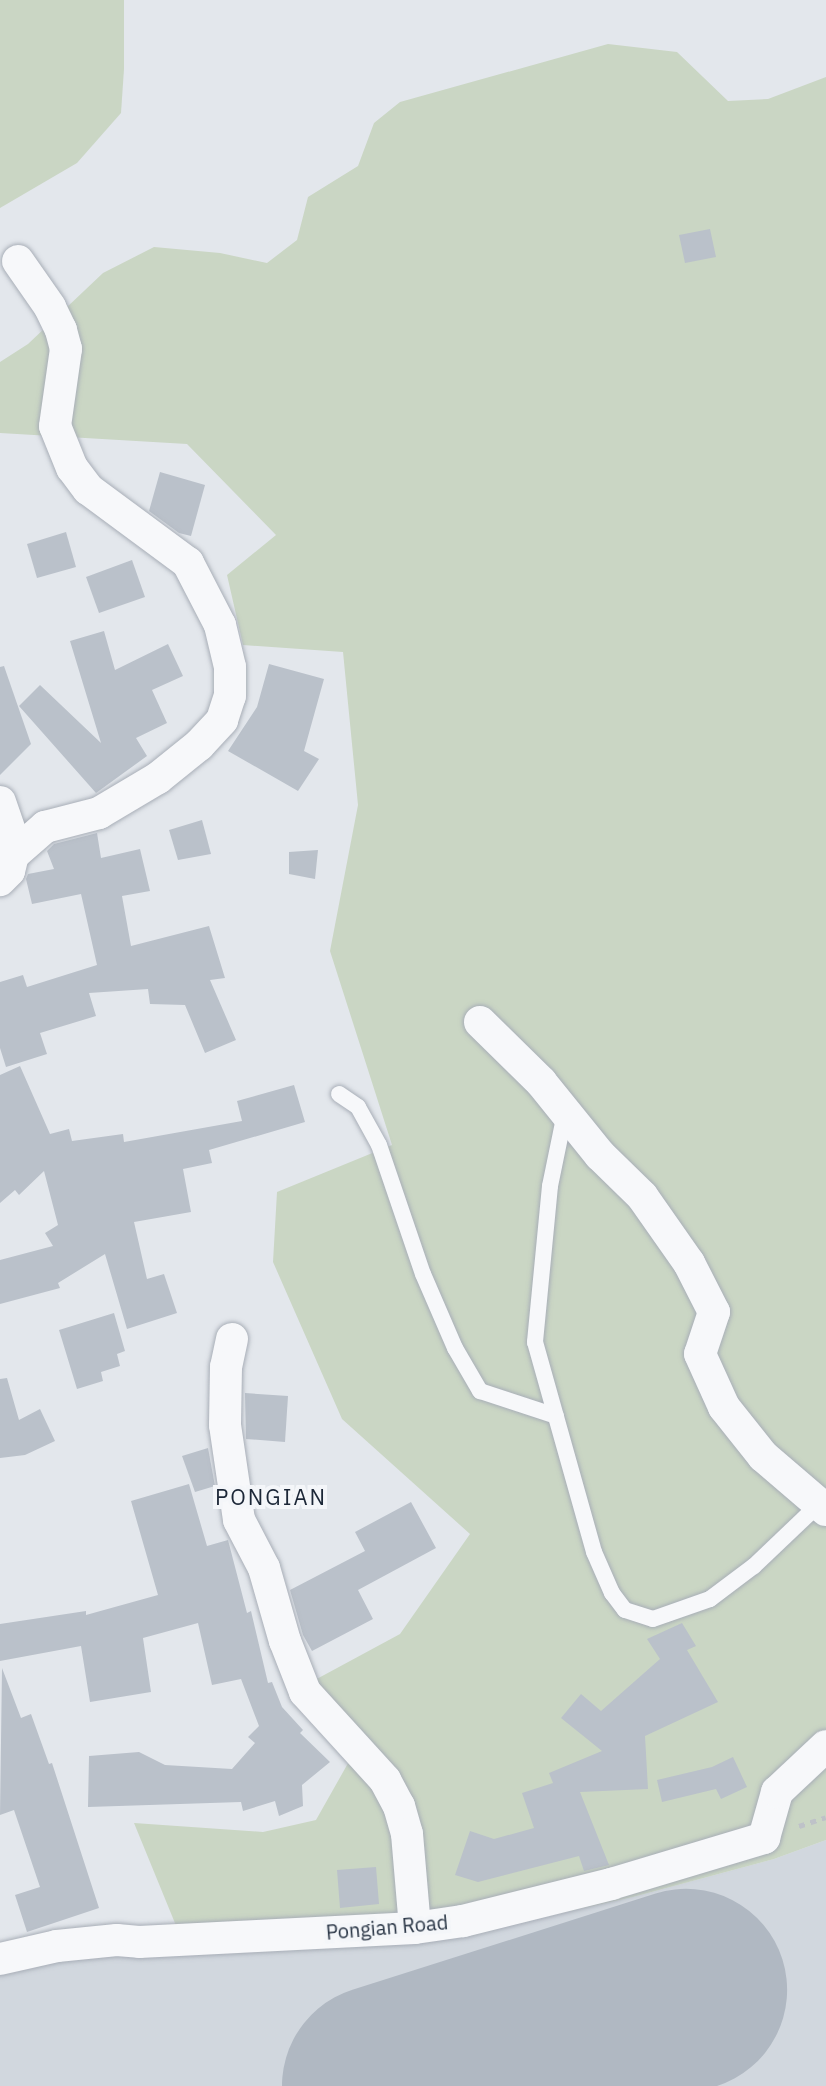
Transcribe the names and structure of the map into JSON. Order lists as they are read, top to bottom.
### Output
{
  "streets": {
    "street": ["Pongian Road"]
  },
  "districts": ["PONGIAN"]
}
